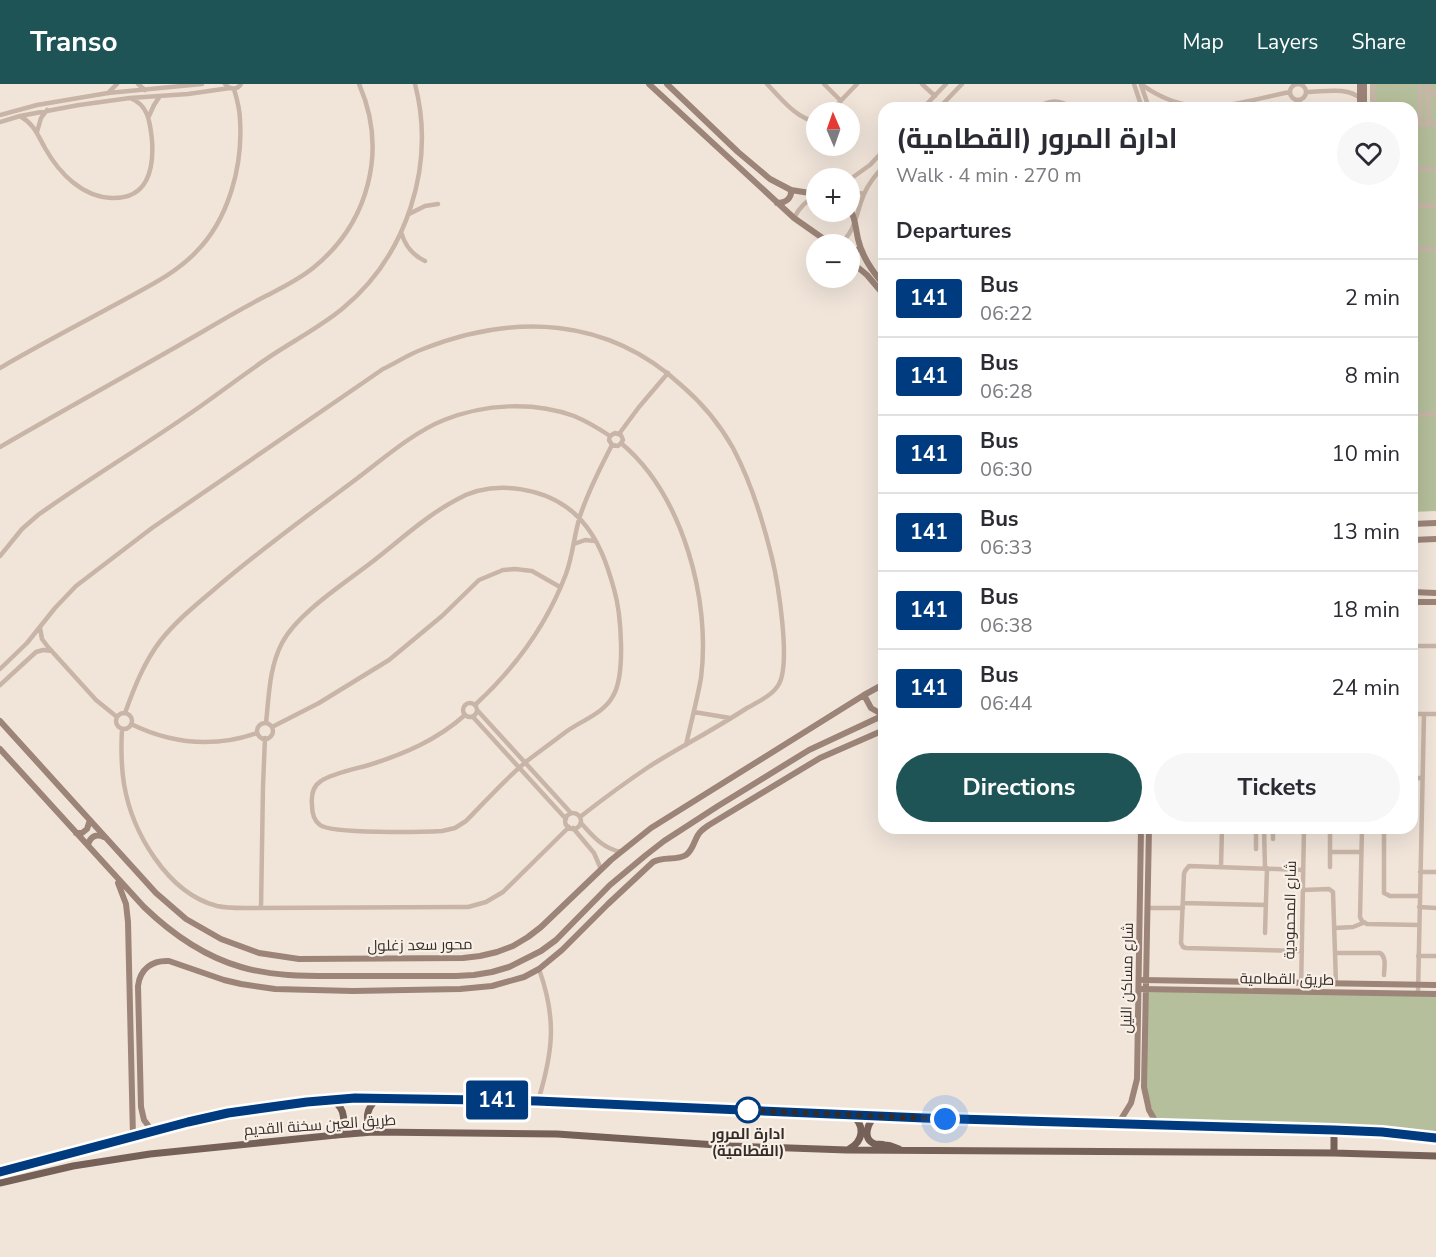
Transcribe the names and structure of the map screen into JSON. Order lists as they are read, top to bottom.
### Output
{
  "streets": {
    "main road": ["طريق العين سخنة القديم"],
    "street": [
      "شارع المحمودية",
      "محور سعد زغلول",
      "شارع مساكن النيل",
      "طريق القطامية"
    ]
  },
  "crossings": [
    ["شارع المحمودية", "طريق القطامية"],
    ["شارع مساكن النيل", "طريق القطامية"],
    ["شارع مساكن النيل", "طريق العين سخنة القديم"]
  ],
  "places": ["ادارة المرور (القطامية)"],
  "lines": ["bus line 141"],
  "north": "top",
  "page": {
    "header": "Transo",
    "nav": ["Map", "Layers", "Share"],
    "on_map": "141",
    "map_buttons": ["+", "−"],
    "heading": [
      ["ادارة المرور (القطامية)", "Walk · 4 min · 270 m"],
      "Departures"
    ],
    "list": [
      {
        "mark": "141",
        "name": "Bus",
        "note": "06:22",
        "value": "2 min"
      },
      {
        "mark": "141",
        "name": "Bus",
        "note": "06:28",
        "value": "8 min"
      },
      {
        "mark": "141",
        "name": "Bus",
        "note": "06:30",
        "value": "10 min"
      },
      {
        "mark": "141",
        "name": "Bus",
        "note": "06:33",
        "value": "13 min"
      },
      {
        "mark": "141",
        "name": "Bus",
        "note": "06:38",
        "value": "18 min"
      },
      {
        "mark": "141",
        "name": "Bus",
        "note": "06:44",
        "value": "24 min"
      }
    ],
    "buttons": ["Directions", "Tickets"]
  }
}
